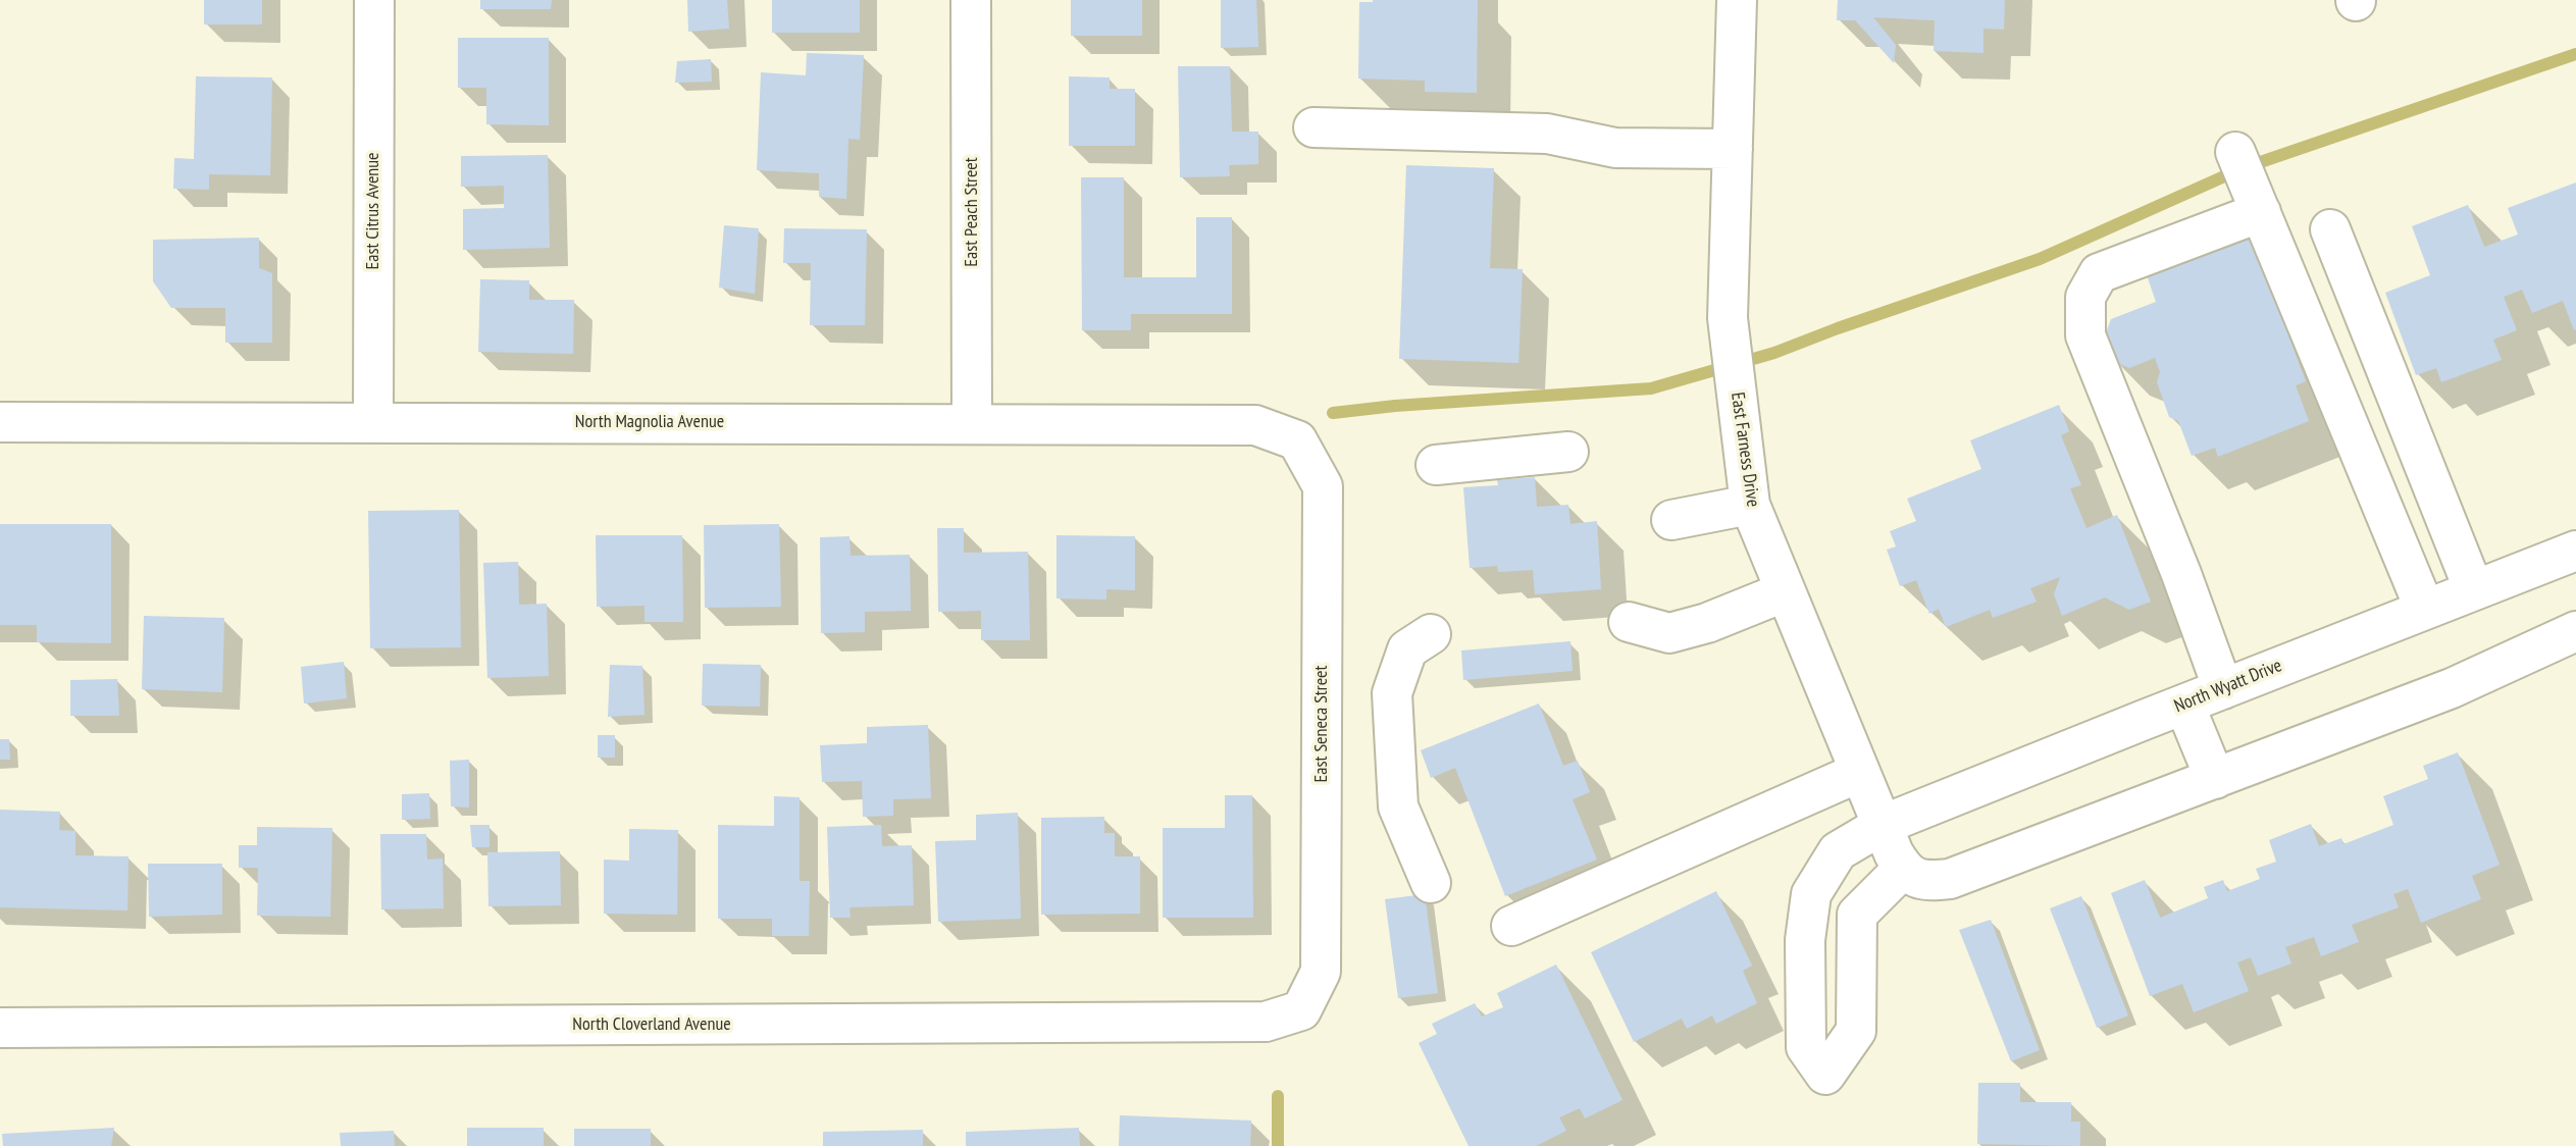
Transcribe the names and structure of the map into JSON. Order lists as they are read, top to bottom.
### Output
{
  "streets": {
    "street": [
      "East Citrus Avenue",
      "East Peach Street",
      "North Magnolia Avenue",
      "East Farness Drive",
      "North Wyatt Drive",
      "East Seneca Street",
      "North Cloverland Avenue"
    ]
  },
  "crossings": [
    ["East Citrus Avenue", "North Magnolia Avenue"],
    ["East Peach Street", "North Magnolia Avenue"],
    ["North Magnolia Avenue", "East Seneca Street"],
    ["East Farness Drive", "North Wyatt Drive"],
    ["East Seneca Street", "North Cloverland Avenue"]
  ]
}
